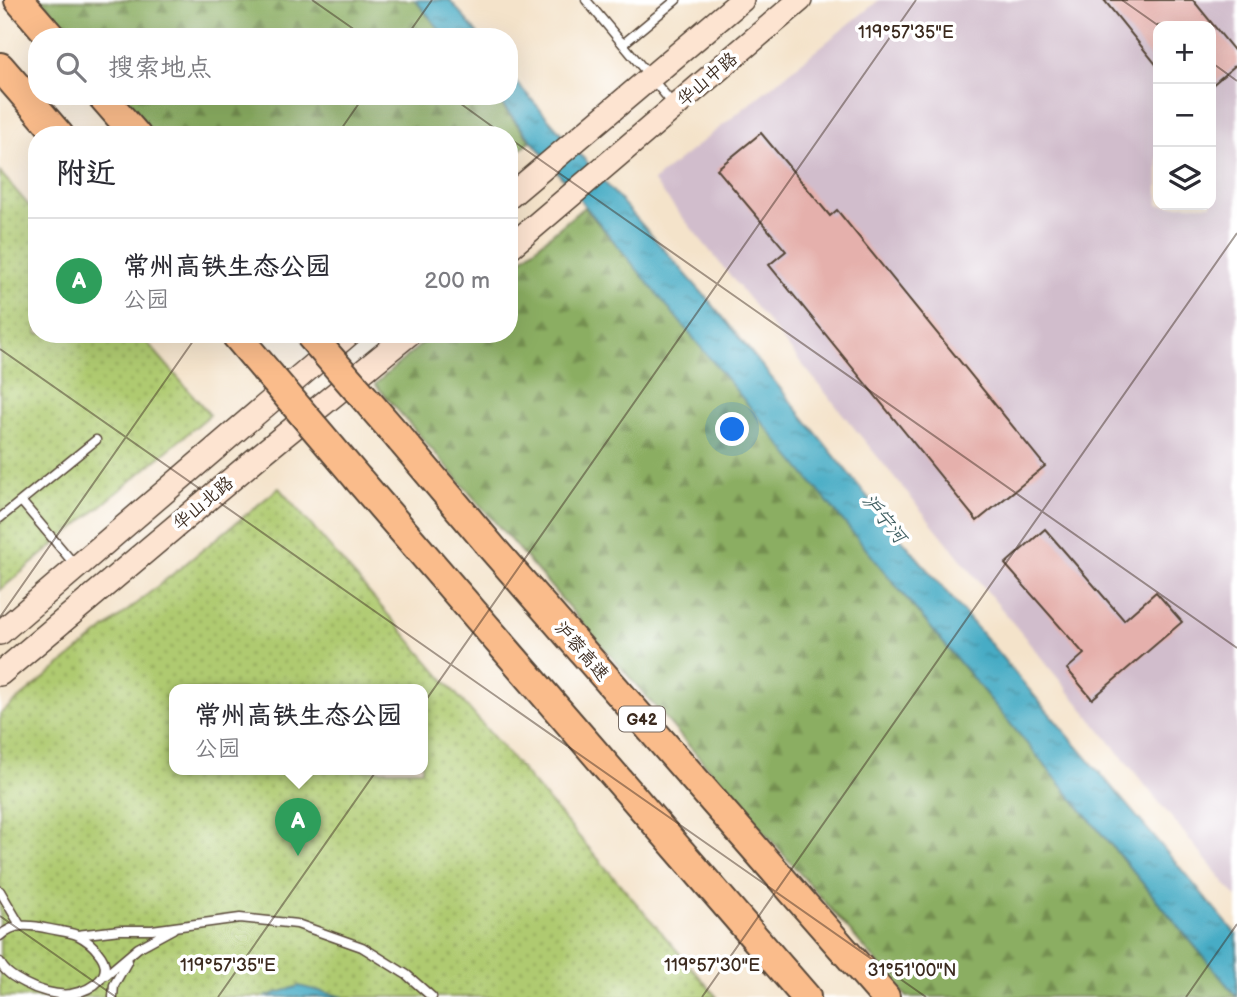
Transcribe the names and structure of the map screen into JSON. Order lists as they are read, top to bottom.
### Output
{
  "streets": {
    "highway": ["沪蓉高速", "G42"],
    "main road": ["华山中路", "华山北路"]
  },
  "water": ["沪宁河"],
  "page": {
    "map_buttons": ["+", "−"],
    "search": "搜索地点",
    "heading": "附近",
    "list": [
      {
        "mark": "A",
        "name": "常州高铁生态公园",
        "note": "公园",
        "value": "200 m"
      }
    ],
    "popup": ["常州高铁生态公园", "公园"],
    "pins": "A"
  },
  "coordinates": ["119°57'35\"E", "119°57'30\"E", "31°51'00\"N"]
}
